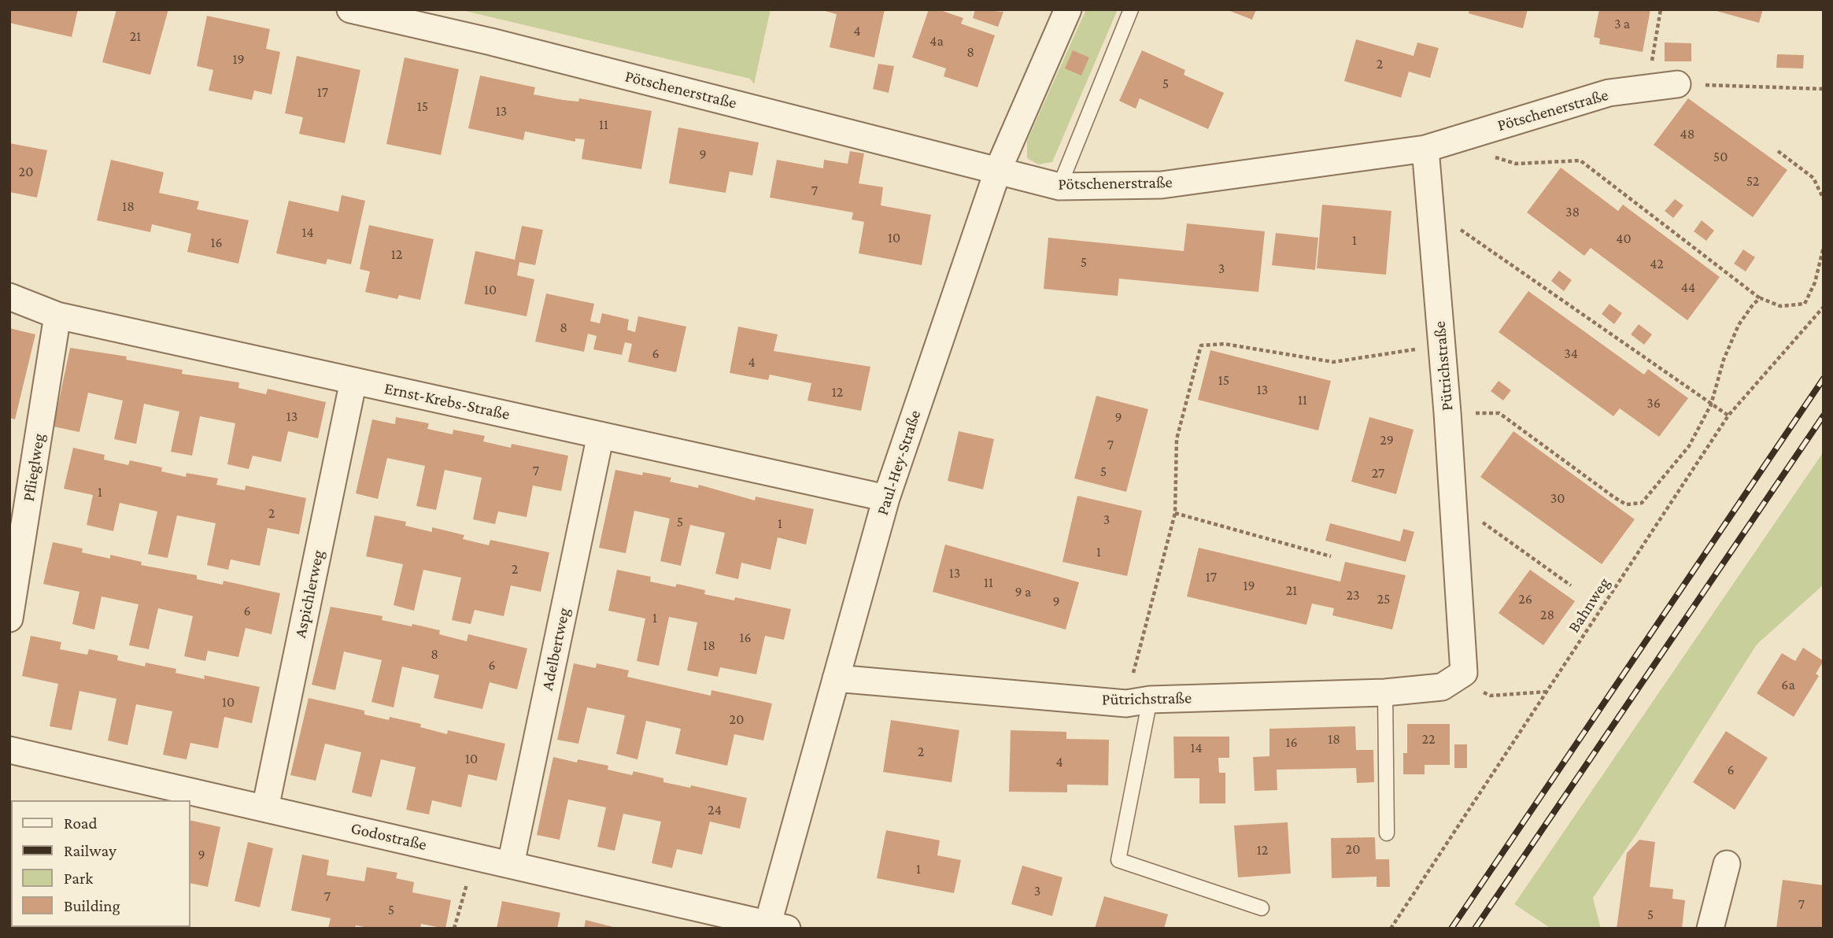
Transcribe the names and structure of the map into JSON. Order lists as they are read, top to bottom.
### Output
{
  "streets": {
    "street": [
      "Pötschenerstraße",
      "Pütrichstraße",
      "Ernst-Krebs-Straße",
      "Paul-Hey-Straße",
      "Pflieglweg",
      "Aspichlerweg",
      "Adelbertweg",
      "Godostraße"
    ],
    "path": ["Bahnweg"]
  },
  "crossings": [
    ["Pötschenerstraße", "Pütrichstraße"],
    ["Pötschenerstraße", "Paul-Hey-Straße"],
    ["Pütrichstraße", "Paul-Hey-Straße"],
    ["Ernst-Krebs-Straße", "Paul-Hey-Straße"],
    ["Ernst-Krebs-Straße", "Pflieglweg"],
    ["Ernst-Krebs-Straße", "Aspichlerweg"],
    ["Ernst-Krebs-Straße", "Adelbertweg"],
    ["Paul-Hey-Straße", "Godostraße"],
    ["Aspichlerweg", "Godostraße"],
    ["Adelbertweg", "Godostraße"]
  ],
  "house_numbers": [
    "3 a",
    "4",
    "21",
    "4a",
    "8",
    "19",
    "2",
    "5",
    "17",
    "15",
    "13",
    "11",
    "48",
    "9",
    "50",
    "20",
    "52",
    "7",
    "18",
    "38",
    "14",
    "10",
    "40",
    "1",
    "16",
    "12",
    "5",
    "42",
    "3",
    "44",
    "10",
    "8",
    "6",
    "34",
    "4",
    "15",
    "13",
    "12",
    "11",
    "36",
    "13",
    "9",
    "29",
    "7",
    "7",
    "5",
    "27",
    "1",
    "30",
    "2",
    "3",
    "5",
    "1",
    "1",
    "2",
    "13",
    "17",
    "11",
    "19",
    "21",
    "9 a",
    "23",
    "25",
    "26",
    "9",
    "6",
    "28",
    "1",
    "16",
    "18",
    "8",
    "6",
    "6a",
    "10",
    "20",
    "18",
    "22",
    "16",
    "14",
    "2",
    "10",
    "4",
    "6",
    "24",
    "20",
    "12",
    "9",
    "1",
    "3",
    "7",
    "7",
    "5",
    "5"
  ],
  "legend": [
    "Road",
    "Railway",
    "Park",
    "Building"
  ]
}
